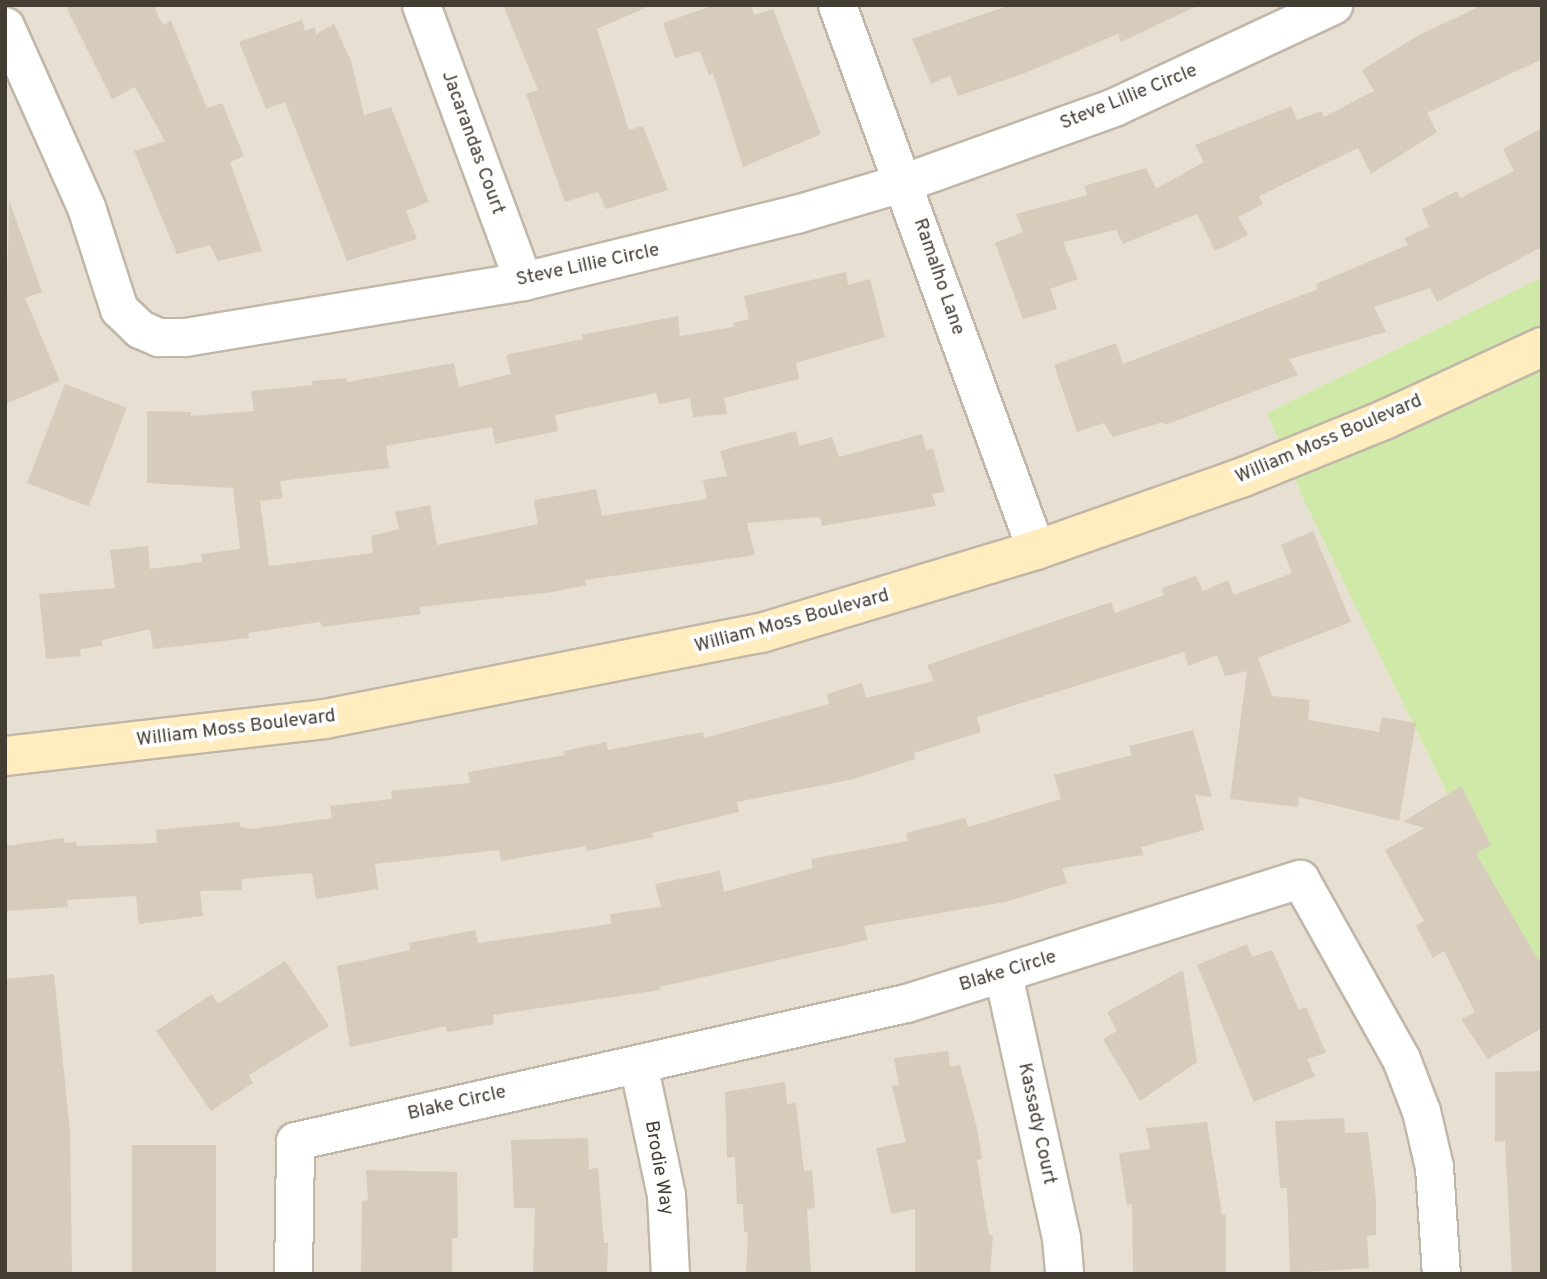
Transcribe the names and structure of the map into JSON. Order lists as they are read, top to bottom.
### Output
{
  "streets": {
    "street": [
      "Steve Lillie Circle",
      "Jacarandas Court",
      "Ramalho Lane",
      "William Moss Boulevard",
      "Blake Circle",
      "Kassady Court",
      "Brodie Way"
    ]
  },
  "crossings": [
    ["Steve Lillie Circle", "Jacarandas Court"],
    ["Steve Lillie Circle", "Ramalho Lane"],
    ["Ramalho Lane", "William Moss Boulevard"],
    ["Blake Circle", "Kassady Court"],
    ["Blake Circle", "Brodie Way"]
  ]
}
